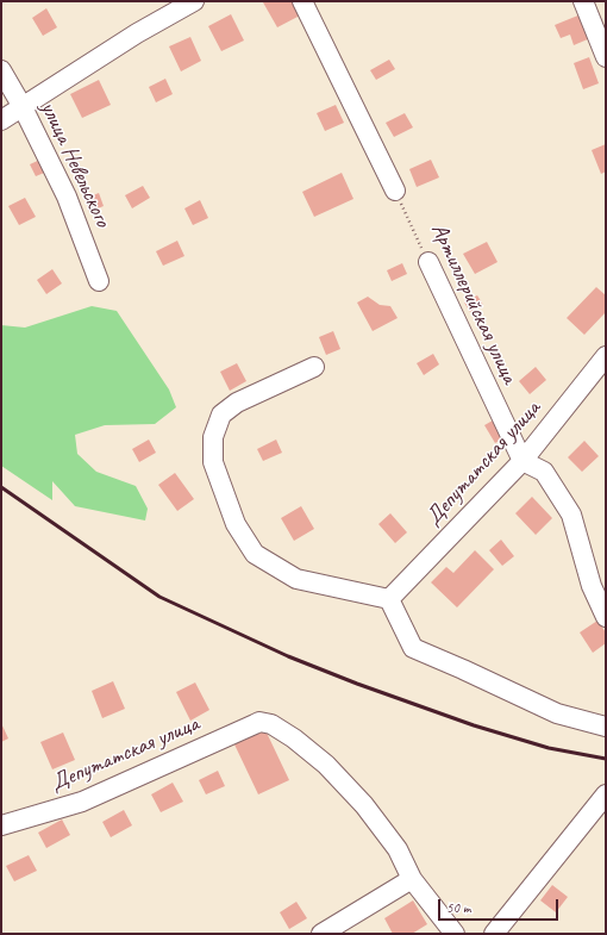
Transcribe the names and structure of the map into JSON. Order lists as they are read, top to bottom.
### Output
{
  "streets": {
    "street": ["улица Невельского", "Артиллерийская улица", "Депутатская улица"]
  },
  "crossings": [
    ["Артиллерийская улица", "Депутатская улица"]
  ],
  "scale_bar": "50 m"
}
